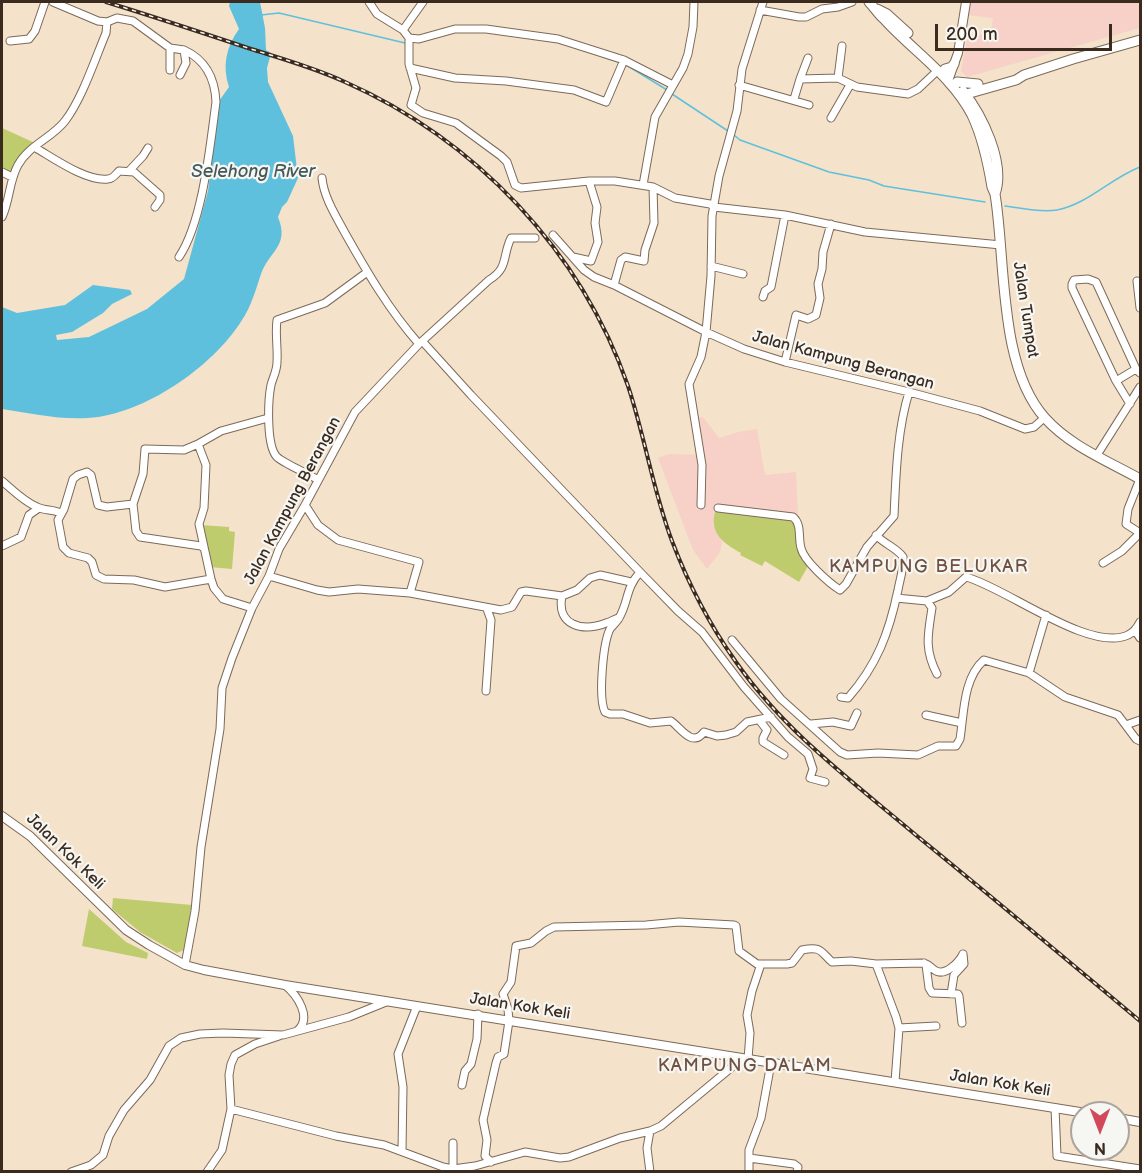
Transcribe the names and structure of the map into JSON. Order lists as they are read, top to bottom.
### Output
{
  "streets": {
    "main road": ["Jalan Tumpat"],
    "street": ["Jalan Kampung Berangan", "Jalan Kok Keli"]
  },
  "crossings": [
    ["Jalan Tumpat", "Jalan Kampung Berangan"],
    ["Jalan Kampung Berangan", "Jalan Kok Keli"]
  ],
  "districts": ["KAMPUNG BELUKAR", "KAMPUNG DALAM"],
  "water": ["Selehong River"],
  "scale_bar": "200 m",
  "north": "bottom"
}
